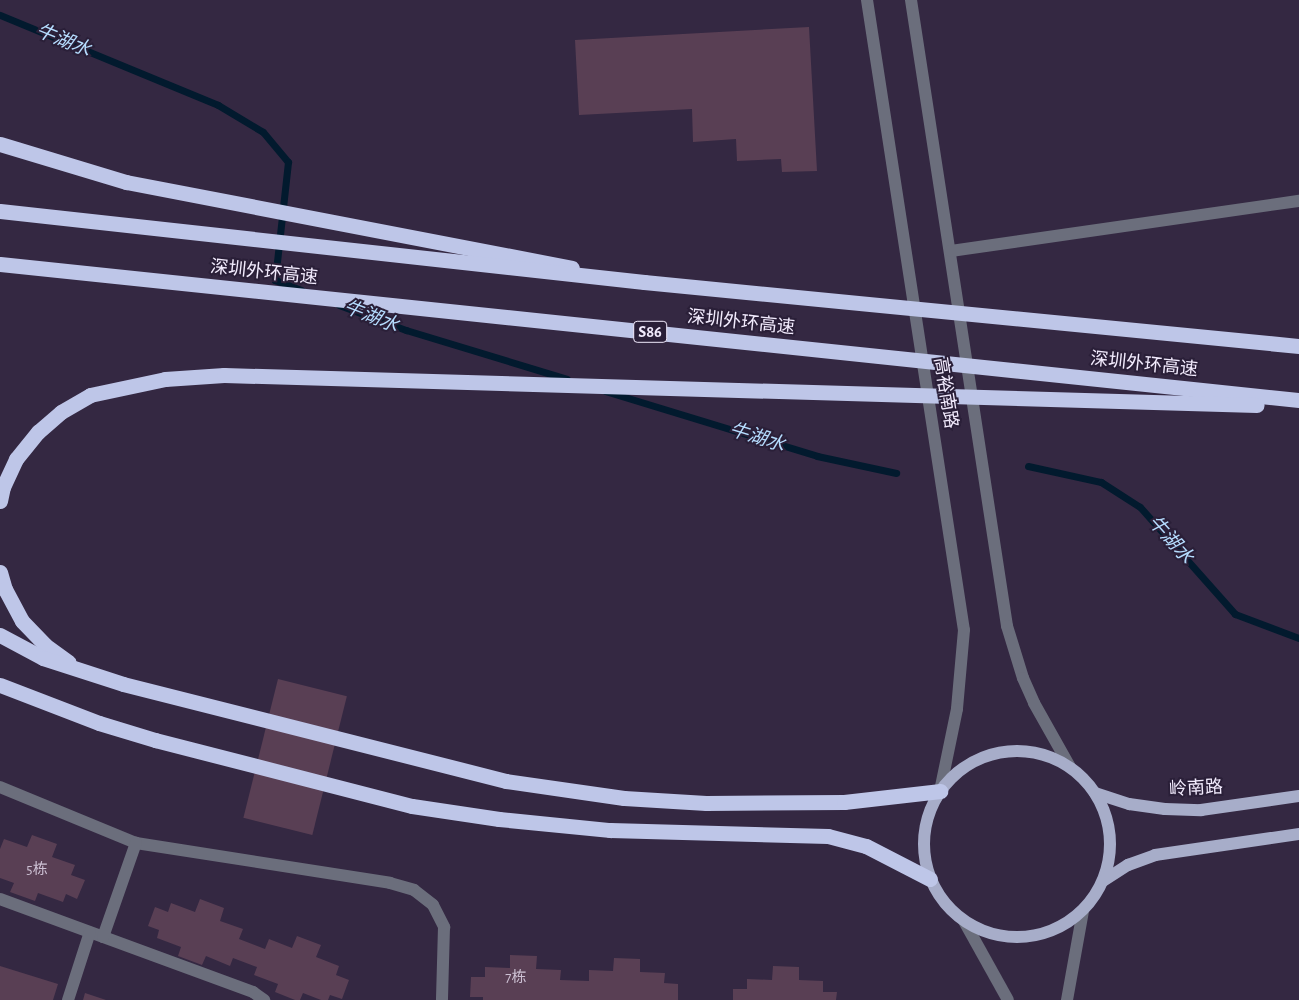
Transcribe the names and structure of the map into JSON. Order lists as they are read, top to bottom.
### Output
{
  "streets": {
    "highway": ["深圳外环高速", "S86"],
    "main road": ["岭南路"],
    "street": ["高裕南路"]
  },
  "water": ["牛湖水"],
  "house_numbers": ["5栋", "7栋"]
}
